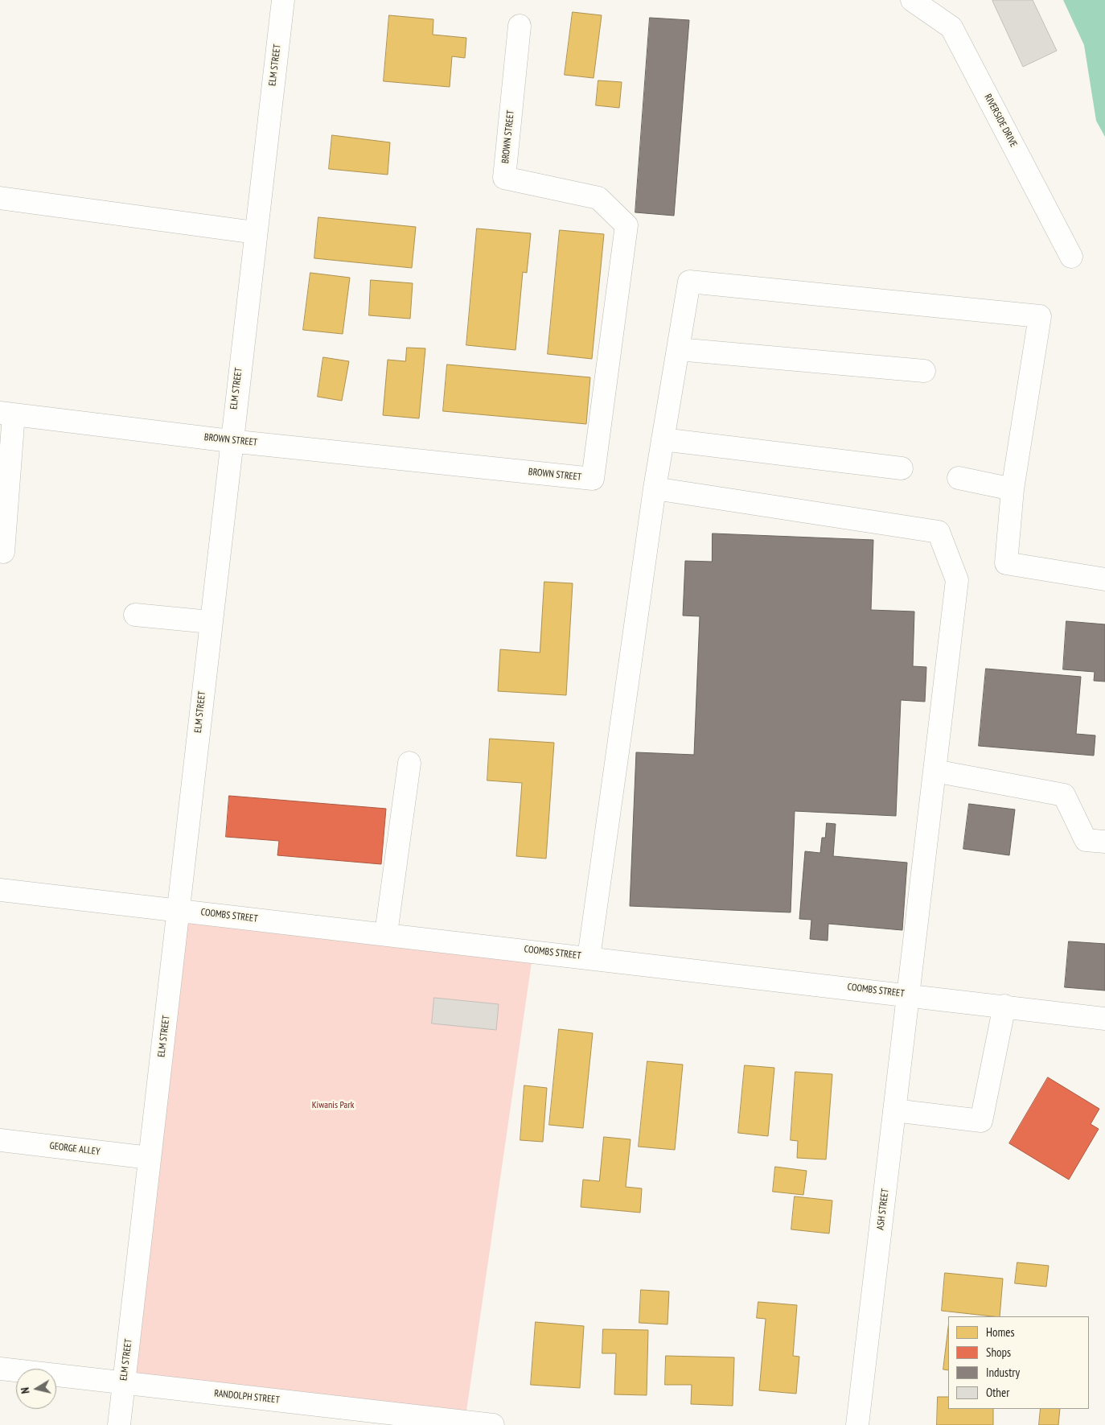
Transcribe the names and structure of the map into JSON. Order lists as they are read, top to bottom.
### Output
{
  "streets": {
    "street": [
      "ELM STREET",
      "RIVERSIDE DRIVE",
      "BROWN STREET",
      "COOMBS STREET",
      "GEORGE ALLEY",
      "ASH STREET",
      "RANDOLPH STREET"
    ]
  },
  "crossings": [
    ["ELM STREET", "BROWN STREET"],
    ["ELM STREET", "COOMBS STREET"],
    ["ELM STREET", "GEORGE ALLEY"],
    ["ELM STREET", "RANDOLPH STREET"],
    ["COOMBS STREET", "ASH STREET"]
  ],
  "parks": ["Kiwanis Park"],
  "legend": [
    "Homes",
    "Shops",
    "Industry",
    "Other"
  ],
  "north": "left"
}
